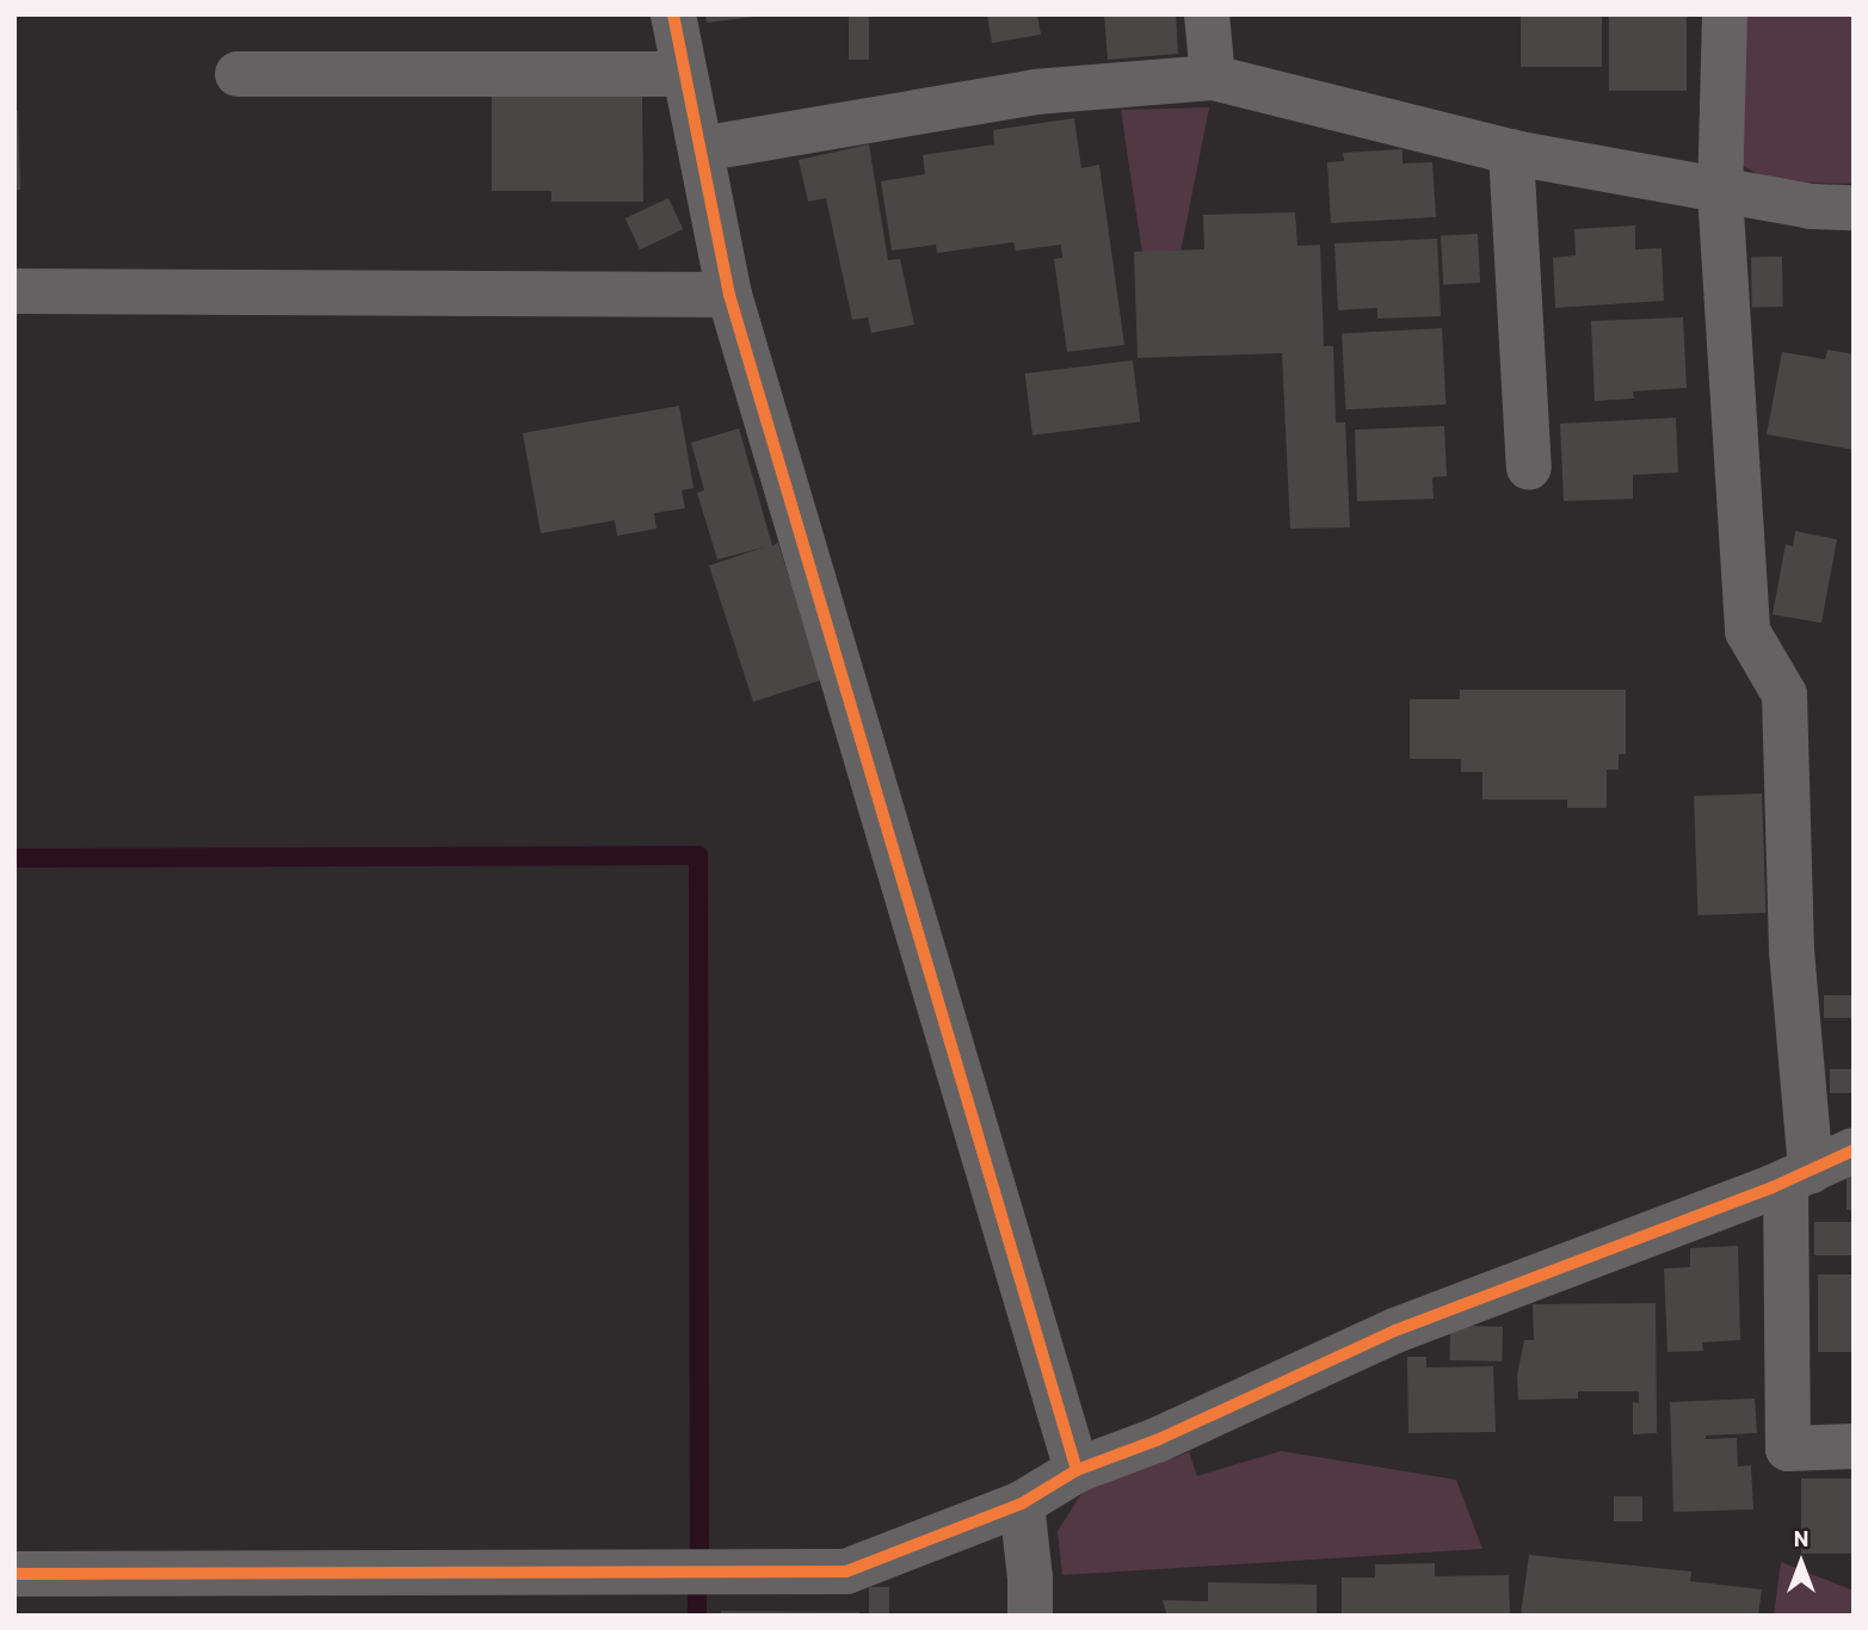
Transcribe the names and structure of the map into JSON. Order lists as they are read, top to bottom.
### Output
{
  "north": "top"
}
